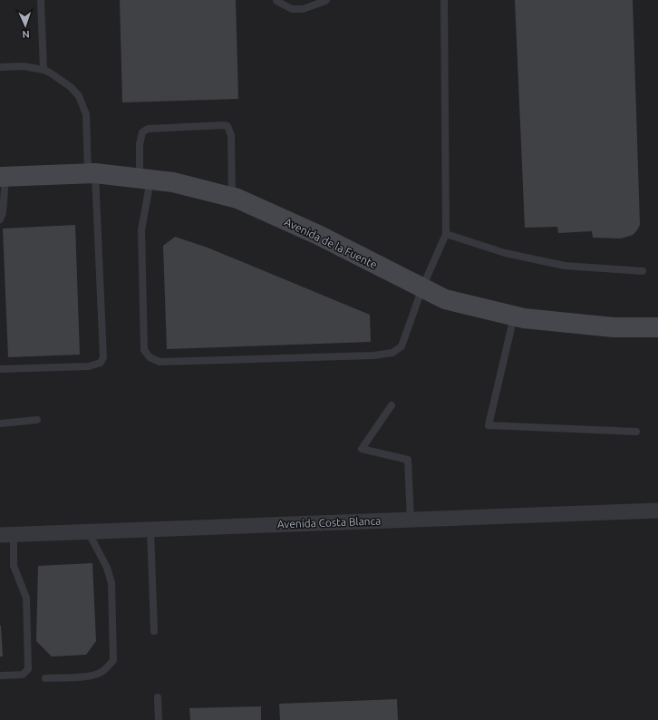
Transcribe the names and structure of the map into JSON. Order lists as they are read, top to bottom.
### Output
{
  "streets": {
    "street": ["Avenida de la Fuente", "Avenida Costa Blanca"]
  },
  "north": "bottom"
}
